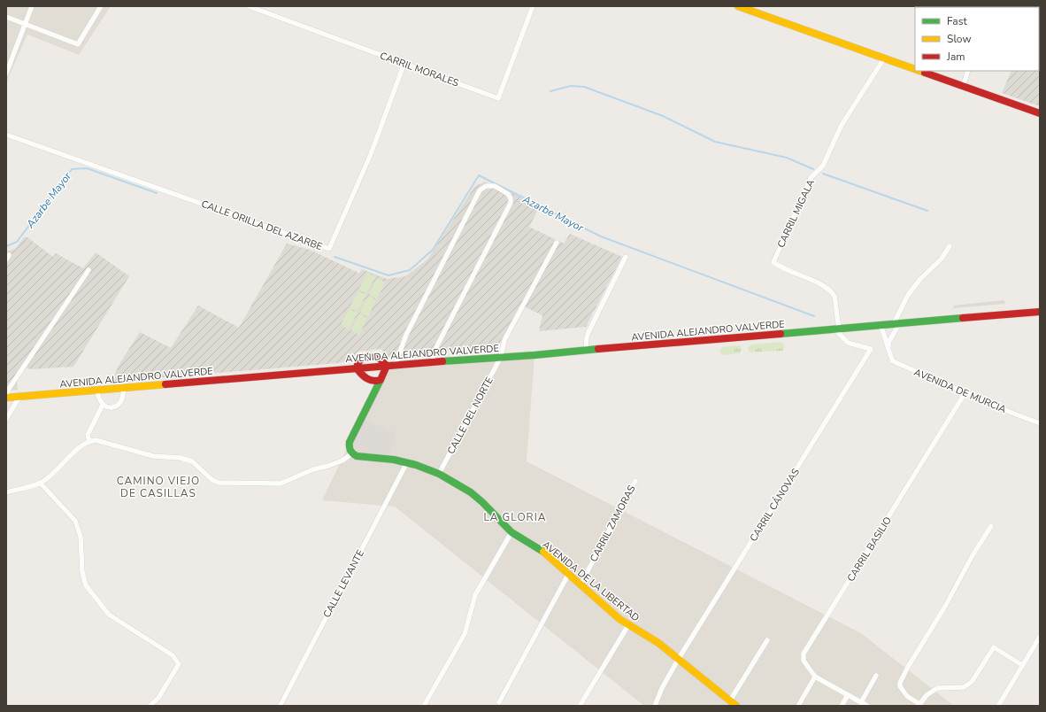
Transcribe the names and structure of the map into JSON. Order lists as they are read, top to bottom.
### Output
{
  "streets": {
    "main road": ["AVENIDA ALEJANDRO VALVERDE", "AVENIDA DE LA LIBERTAD"],
    "street": [
      "CARRIL MORALES",
      "CARRIL MIGALA",
      "CALLE ORILLA DEL AZARBE",
      "AVENIDA DE MURCIA",
      "CALLE DEL NORTE",
      "CARRIL CÁNOVAS",
      "CARRIL ZAMORAS",
      "CARRIL BASILIO",
      "CALLE LEVANTE"
    ]
  },
  "crossings": [
    ["CARRIL MORALES", "CALLE ORILLA DEL AZARBE"],
    ["CARRIL MIGALA", "AVENIDA ALEJANDRO VALVERDE"],
    ["CARRIL MIGALA", "CARRIL CÁNOVAS"],
    ["AVENIDA ALEJANDRO VALVERDE", "AVENIDA DE MURCIA"],
    ["AVENIDA ALEJANDRO VALVERDE", "CALLE DEL NORTE"],
    ["AVENIDA ALEJANDRO VALVERDE", "CARRIL CÁNOVAS"],
    ["AVENIDA DE MURCIA", "CARRIL BASILIO"],
    ["CALLE DEL NORTE", "AVENIDA DE LA LIBERTAD"],
    ["CARRIL CÁNOVAS", "AVENIDA DE LA LIBERTAD"],
    ["CARRIL ZAMORAS", "AVENIDA DE LA LIBERTAD"],
    ["AVENIDA DE LA LIBERTAD", "CALLE LEVANTE"]
  ],
  "districts": ["CAMINO VIEJO DE CASILLAS", "LA GLORIA"],
  "water": ["Azarbe Mayor"],
  "legend": ["Fast", "Slow", "Jam"]
}
